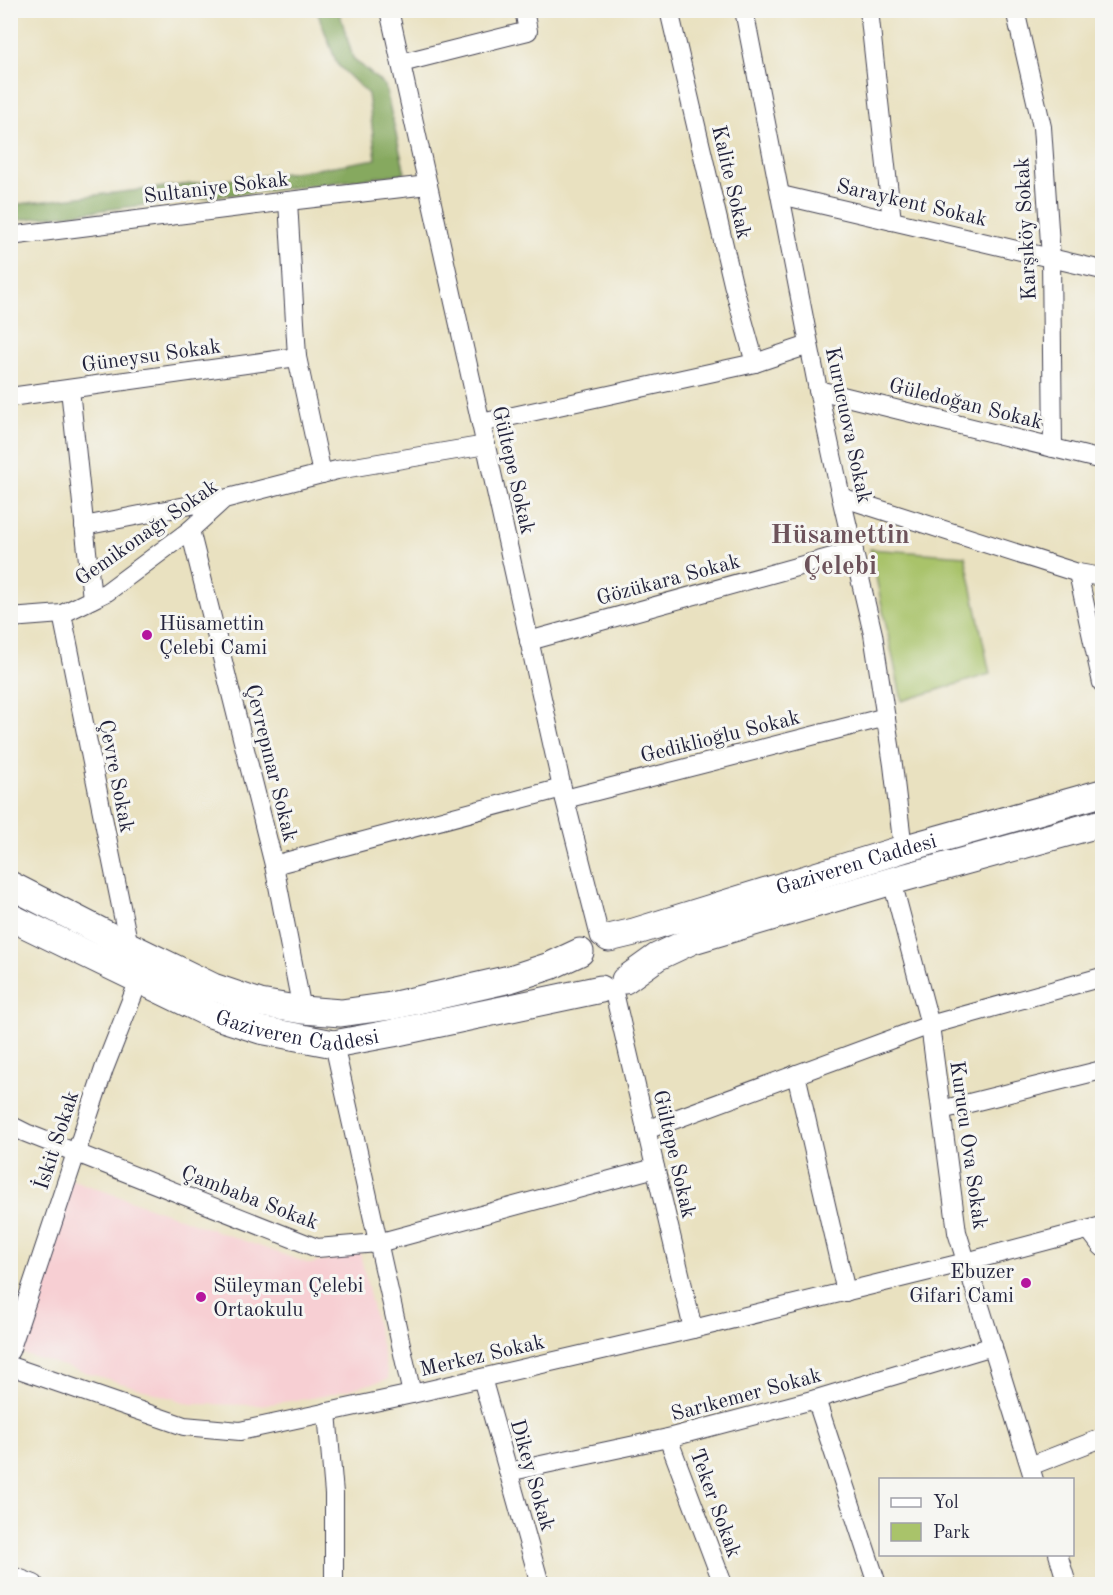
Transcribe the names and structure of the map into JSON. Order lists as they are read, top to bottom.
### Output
{
  "streets": {
    "main road": ["Gaziveren Caddesi"],
    "street": [
      "Kalite Sokak",
      "Sultaniye Sokak",
      "Saraykent Sokak",
      "Karşıköy Sokak",
      "Güneysu Sokak",
      "Güledoğan Sokak",
      "Kurucuova Sokak",
      "Gültepe Sokak",
      "Gemikonağı Sokak",
      "Gözükara Sokak",
      "Gediklioğlu Sokak",
      "Çevrepınar Sokak",
      "Çevre Sokak",
      "İskit Sokak",
      "Kurucu Ova Sokak",
      "Çambaba Sokak",
      "Merkez Sokak",
      "Sarıkemer Sokak",
      "Dikey Sokak",
      "Teker Sokak"
    ]
  },
  "crossings": [
    ["Sultaniye Sokak", "Gültepe Sokak"],
    ["Saraykent Sokak", "Karşıköy Sokak"],
    ["Saraykent Sokak", "Kurucuova Sokak"],
    ["Karşıköy Sokak", "Güledoğan Sokak"],
    ["Güledoğan Sokak", "Kurucuova Sokak"],
    ["Kurucuova Sokak", "Gözükara Sokak"],
    ["Kurucuova Sokak", "Gediklioğlu Sokak"],
    ["Kurucuova Sokak", "Gaziveren Caddesi"],
    ["Gültepe Sokak", "Gemikonağı Sokak"],
    ["Gültepe Sokak", "Gözükara Sokak"],
    ["Gültepe Sokak", "Gediklioğlu Sokak"],
    ["Gültepe Sokak", "Gaziveren Caddesi"],
    ["Gültepe Sokak", "Çambaba Sokak"],
    ["Gültepe Sokak", "Merkez Sokak"],
    ["Gemikonağı Sokak", "Çevrepınar Sokak"],
    ["Gemikonağı Sokak", "Çevre Sokak"],
    ["Gediklioğlu Sokak", "Çevrepınar Sokak"],
    ["Çevrepınar Sokak", "Gaziveren Caddesi"],
    ["Çevre Sokak", "Gaziveren Caddesi"],
    ["Gaziveren Caddesi", "İskit Sokak"],
    ["Gaziveren Caddesi", "Kurucu Ova Sokak"],
    ["İskit Sokak", "Çambaba Sokak"],
    ["Kurucu Ova Sokak", "Merkez Sokak"],
    ["Kurucu Ova Sokak", "Sarıkemer Sokak"],
    ["Merkez Sokak", "Dikey Sokak"],
    ["Sarıkemer Sokak", "Dikey Sokak"],
    ["Sarıkemer Sokak", "Teker Sokak"]
  ],
  "districts": ["Hüsamettin Çelebi"],
  "places": ["Hüsamettin Çelebi Cami", "Ebuzer Gifari Cami", "Süleyman Çelebi Ortaokulu"],
  "legend": ["Yol", "Park"]
}
